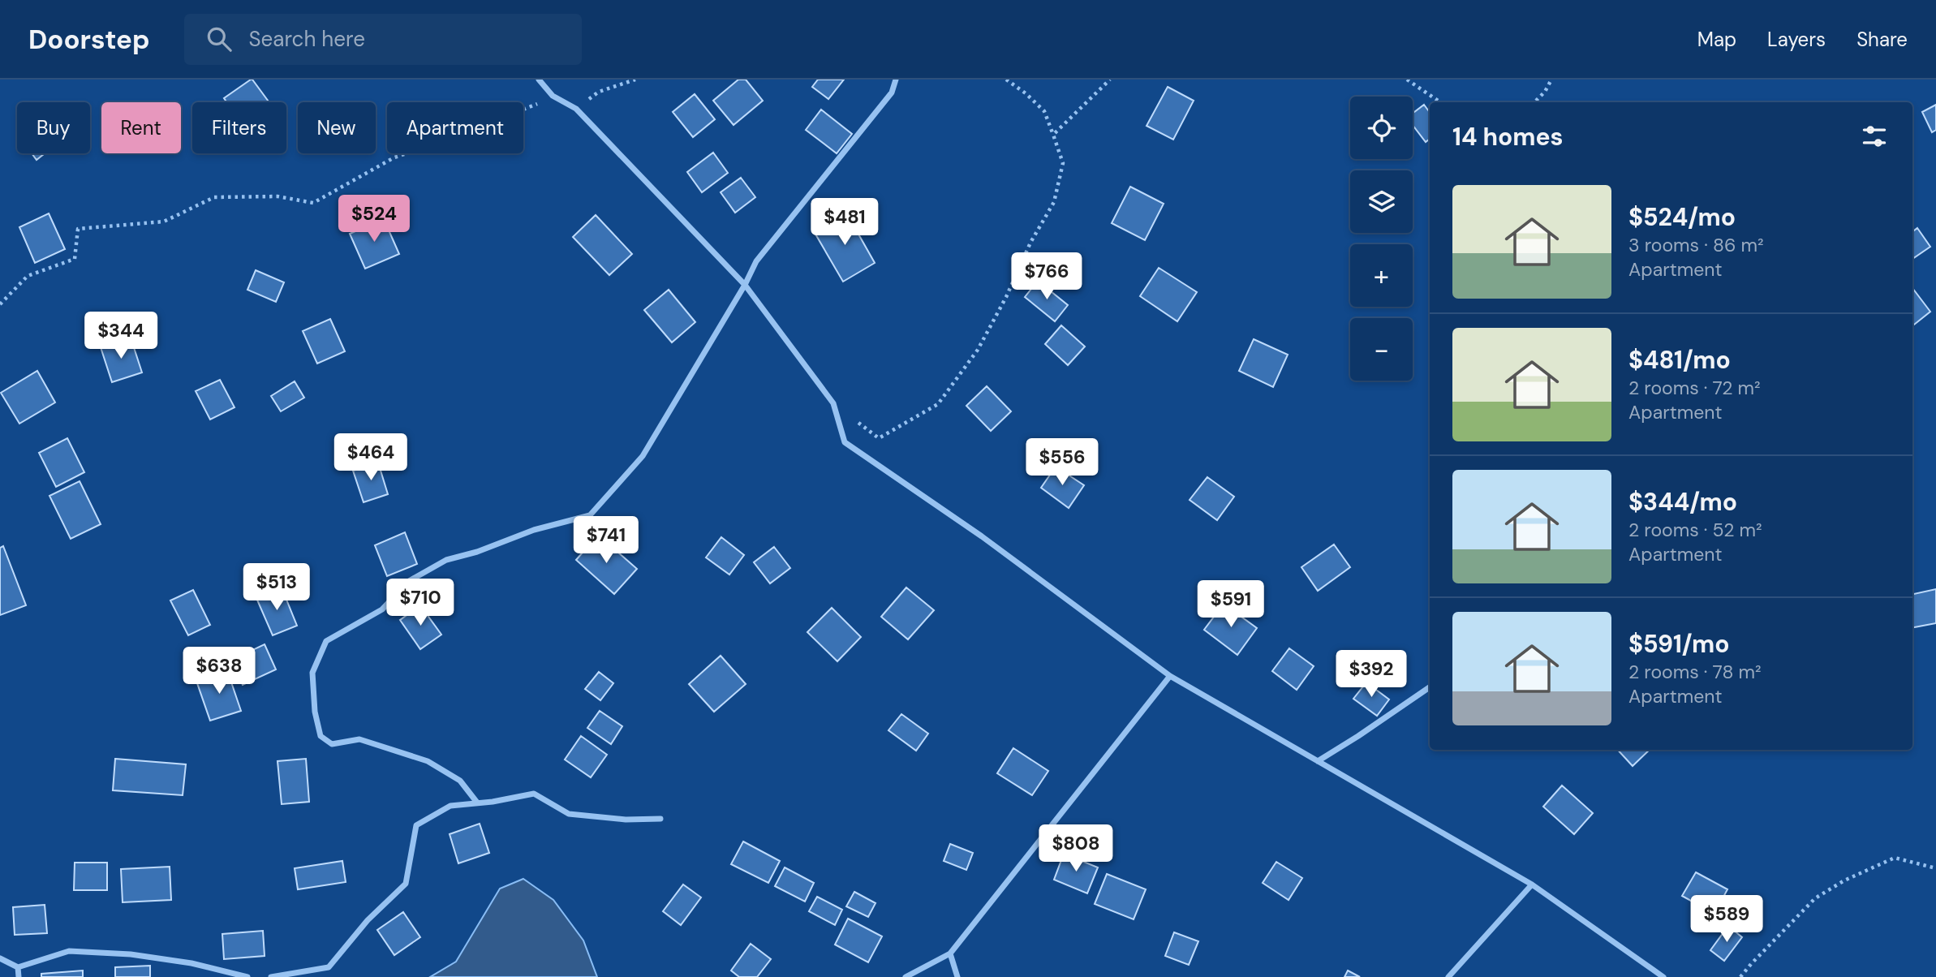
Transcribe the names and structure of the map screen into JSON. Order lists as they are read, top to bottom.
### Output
{
  "page": {
    "header": "Doorstep",
    "search": "Search here",
    "nav": ["Map", "Layers", "Share"],
    "map_buttons": ["+", "−"],
    "chip": [
      "Buy",
      "Rent",
      "Filters",
      "New",
      "Apartment"
    ],
    "heading": "14 homes",
    "list": [
      {
        "name": "$524/mo",
        "note": "3 rooms · 86 m² · Apartment"
      },
      {
        "name": "$481/mo",
        "note": "2 rooms · 72 m² · Apartment"
      },
      {
        "name": "$344/mo",
        "note": "2 rooms · 52 m² · Apartment"
      },
      {
        "name": "$591/mo",
        "note": "2 rooms · 78 m² · Apartment"
      }
    ],
    "price": [
      "$524",
      "$481",
      "$766",
      "$344",
      "$464",
      "$556",
      "$741",
      "$513",
      "$710",
      "$591",
      "$638",
      "$392",
      "$808",
      "$589"
    ]
  }
}
